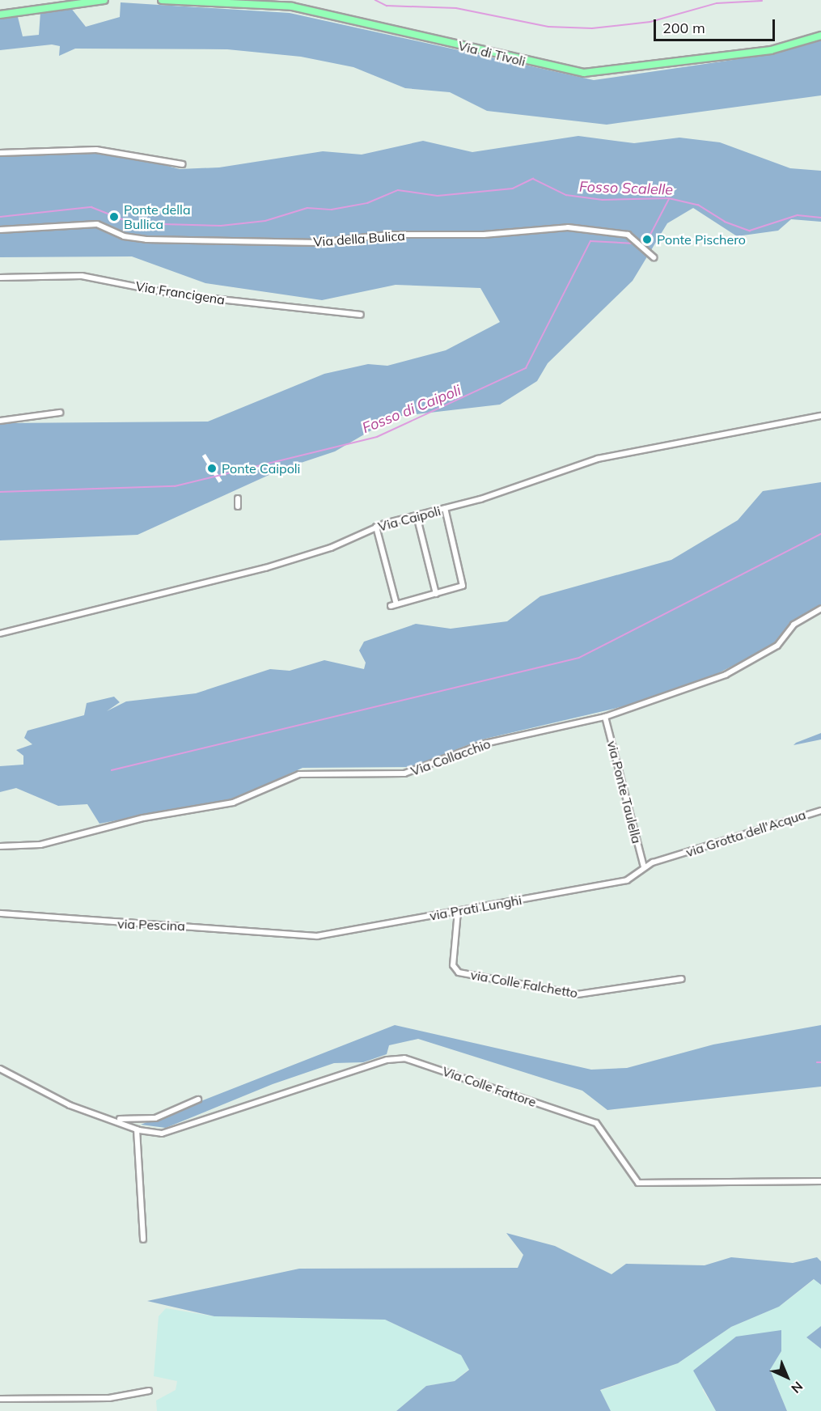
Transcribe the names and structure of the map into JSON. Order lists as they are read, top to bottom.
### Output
{
  "streets": {
    "main road": ["Via di Tivoli"],
    "street": [
      "Via della Bulica",
      "Via Francigena",
      "Via Caipoli",
      "Via Collacchio",
      "via Ponte Taulella",
      "via Grotta dell'Acqua",
      "via Prati Lunghi",
      "via Pescina",
      "via Colle Falchetto",
      "Via Colle Fattore"
    ]
  },
  "crossings": [
    ["Via Collacchio", "via Ponte Taulella"],
    ["via Ponte Taulella", "via Grotta dell'Acqua"],
    ["via Ponte Taulella", "via Prati Lunghi"],
    ["via Grotta dell'Acqua", "via Prati Lunghi"],
    ["via Prati Lunghi", "via Pescina"],
    ["via Prati Lunghi", "via Colle Falchetto"]
  ],
  "water": ["Fosso Scalelle", "Fosso di Caipoli"],
  "places": ["Ponte della Bullica", "Ponte Pischero", "Ponte Caipoli"],
  "scale_bar": "200 m",
  "north": "bottom right"
}
